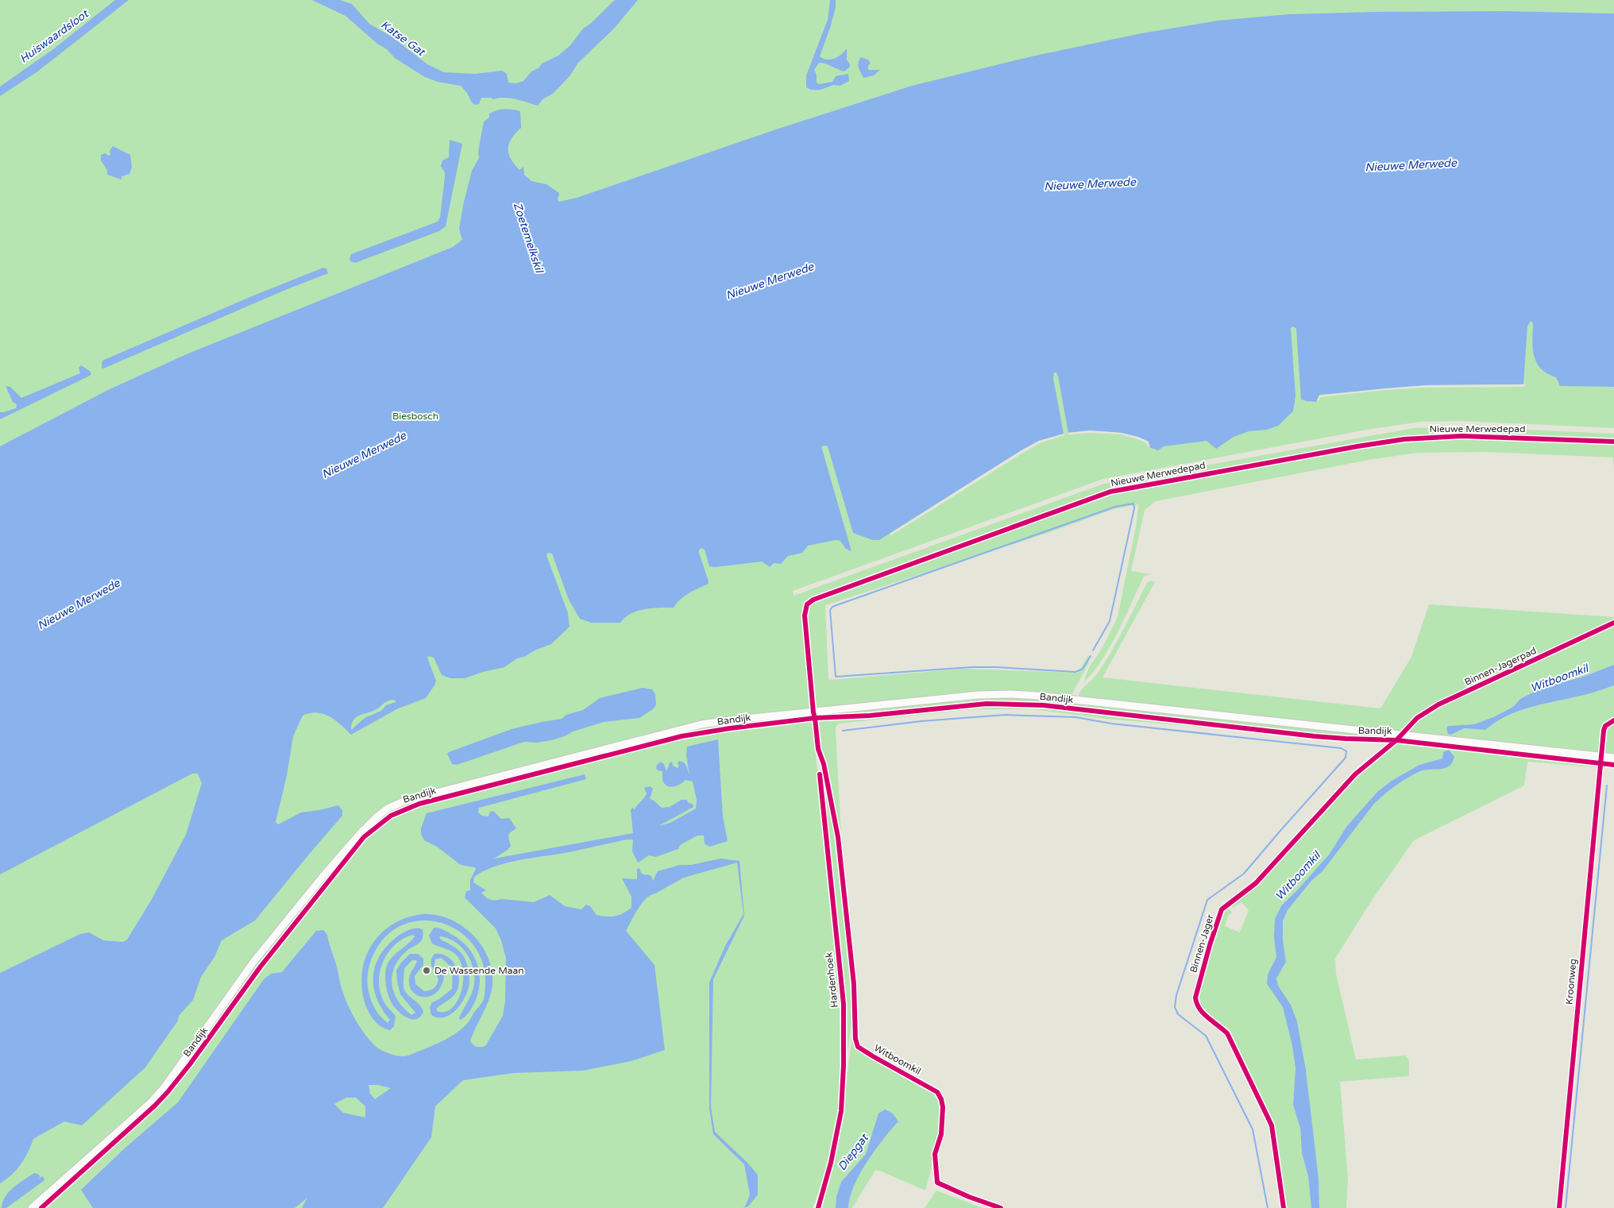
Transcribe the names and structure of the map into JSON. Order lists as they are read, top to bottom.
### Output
{
  "streets": {
    "main road": ["Bandijk"],
    "street": [
      "Nieuwe Merwedepad",
      "Binnen-Jagerpad",
      "Binnen-Jager",
      "Kroonweg",
      "Witboomkil"
    ],
    "cycle path": ["Hardenhoek"]
  },
  "crossings": [
    ["Nieuwe Merwedepad", "Bandijk"],
    ["Nieuwe Merwedepad", "Witboomkil"],
    ["Binnen-Jagerpad", "Bandijk"],
    ["Binnen-Jagerpad", "Binnen-Jager"],
    ["Bandijk", "Binnen-Jager"],
    ["Bandijk", "Kroonweg"],
    ["Bandijk", "Witboomkil"]
  ],
  "water": [
    "Huiswaardsloot",
    "Katse Gat",
    "Nieuwe Merwede",
    "Zoetemelkskil",
    "Witboomkil",
    "Diepgat"
  ],
  "parks": ["Biesbosch"],
  "places": ["De Wassende Maan"]
}
